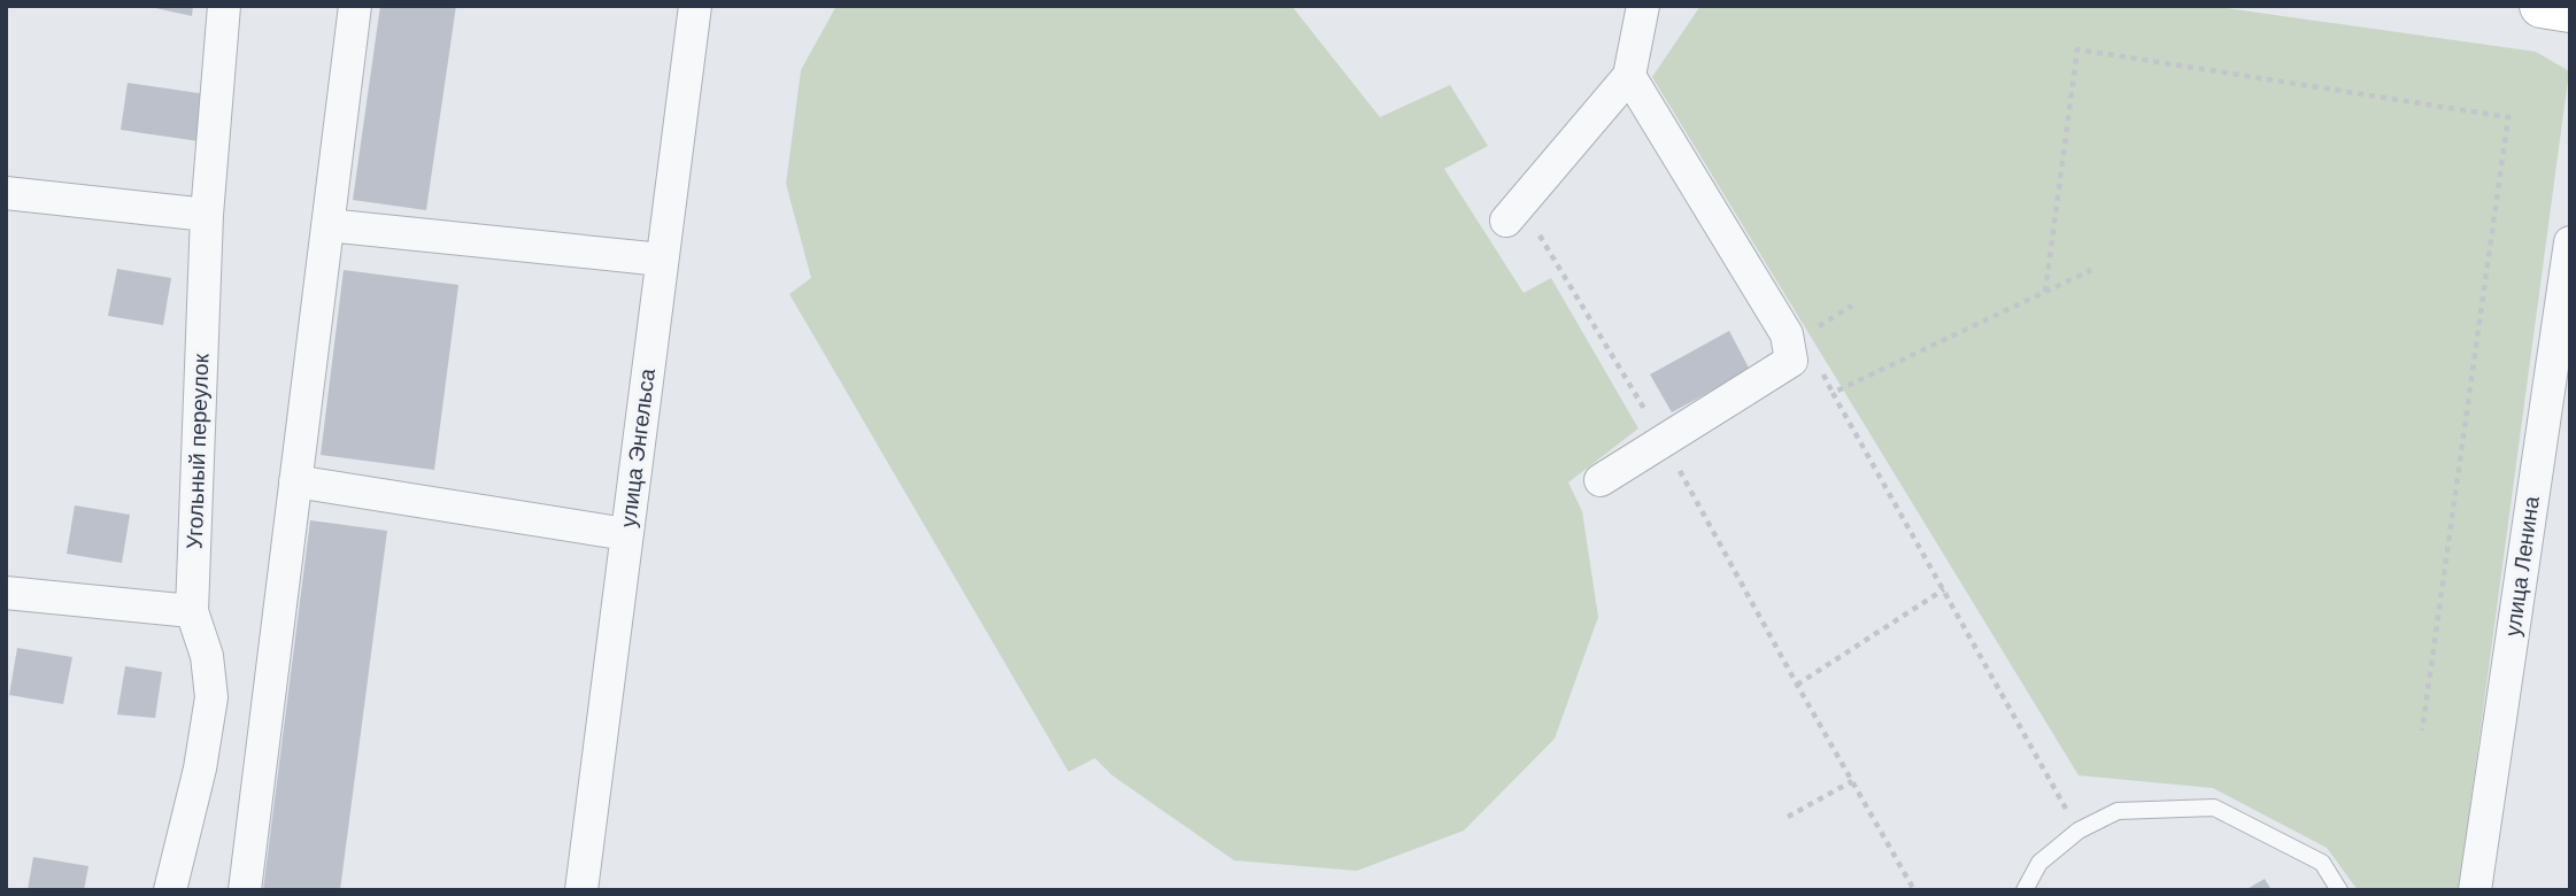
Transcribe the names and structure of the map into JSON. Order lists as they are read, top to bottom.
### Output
{
  "streets": {
    "street": ["улица Энгельса", "Угольный переулок", "улица Ленина"]
  }
}
